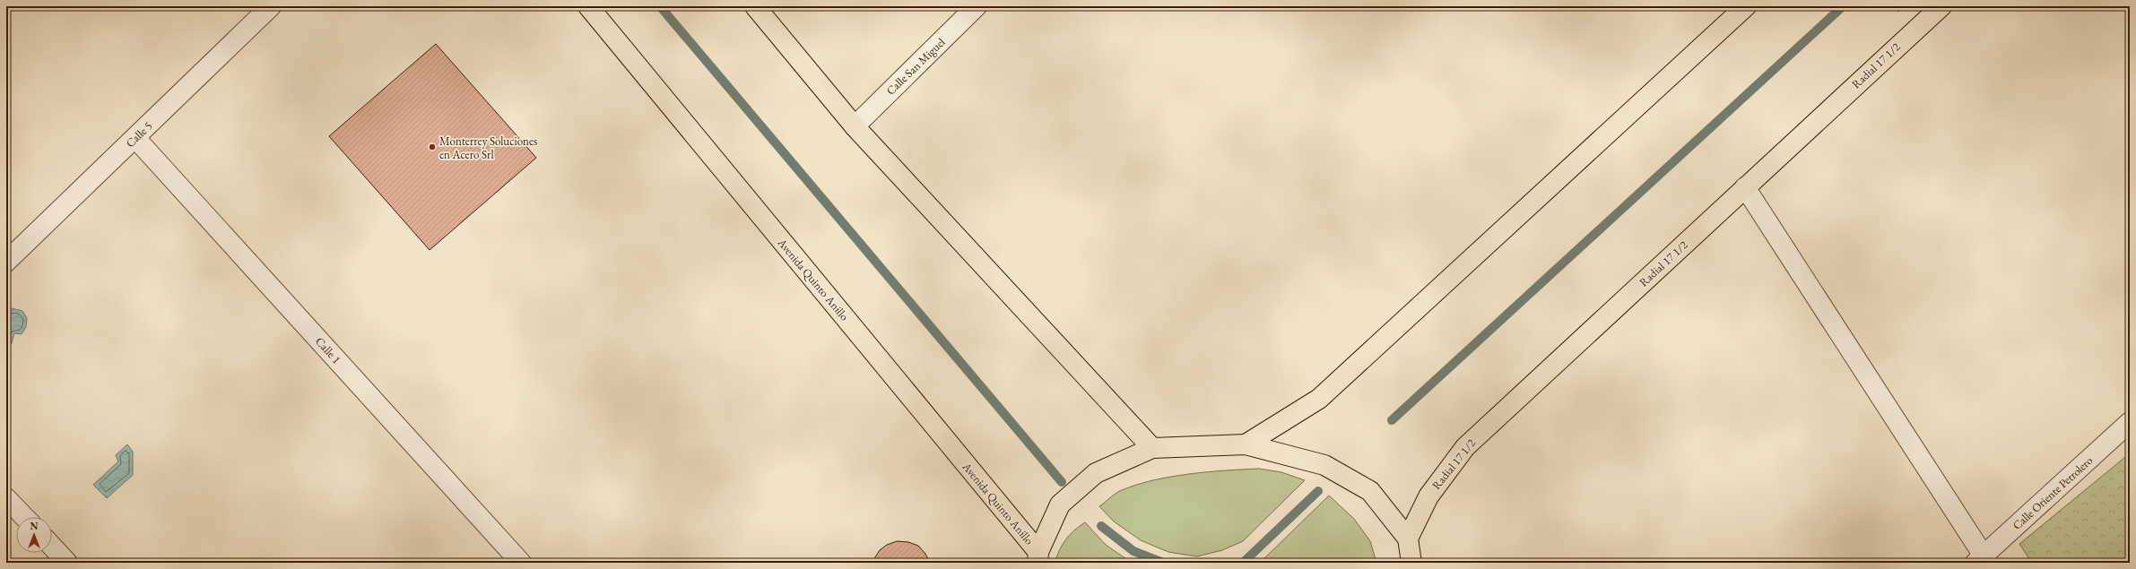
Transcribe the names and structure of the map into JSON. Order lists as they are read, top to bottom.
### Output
{
  "streets": {
    "main road": ["Radial 17 1/2", "Avenida Quinto Anillo"],
    "street": [
      "Calle San Miguel",
      "Calle 5",
      "Calle 1",
      "Calle Oriente Petrolero"
    ]
  },
  "crossings": [
    ["Calle 5", "Calle 1"]
  ],
  "places": ["Monterrey Soluciones en Acero Srl"],
  "north": "top"
}
